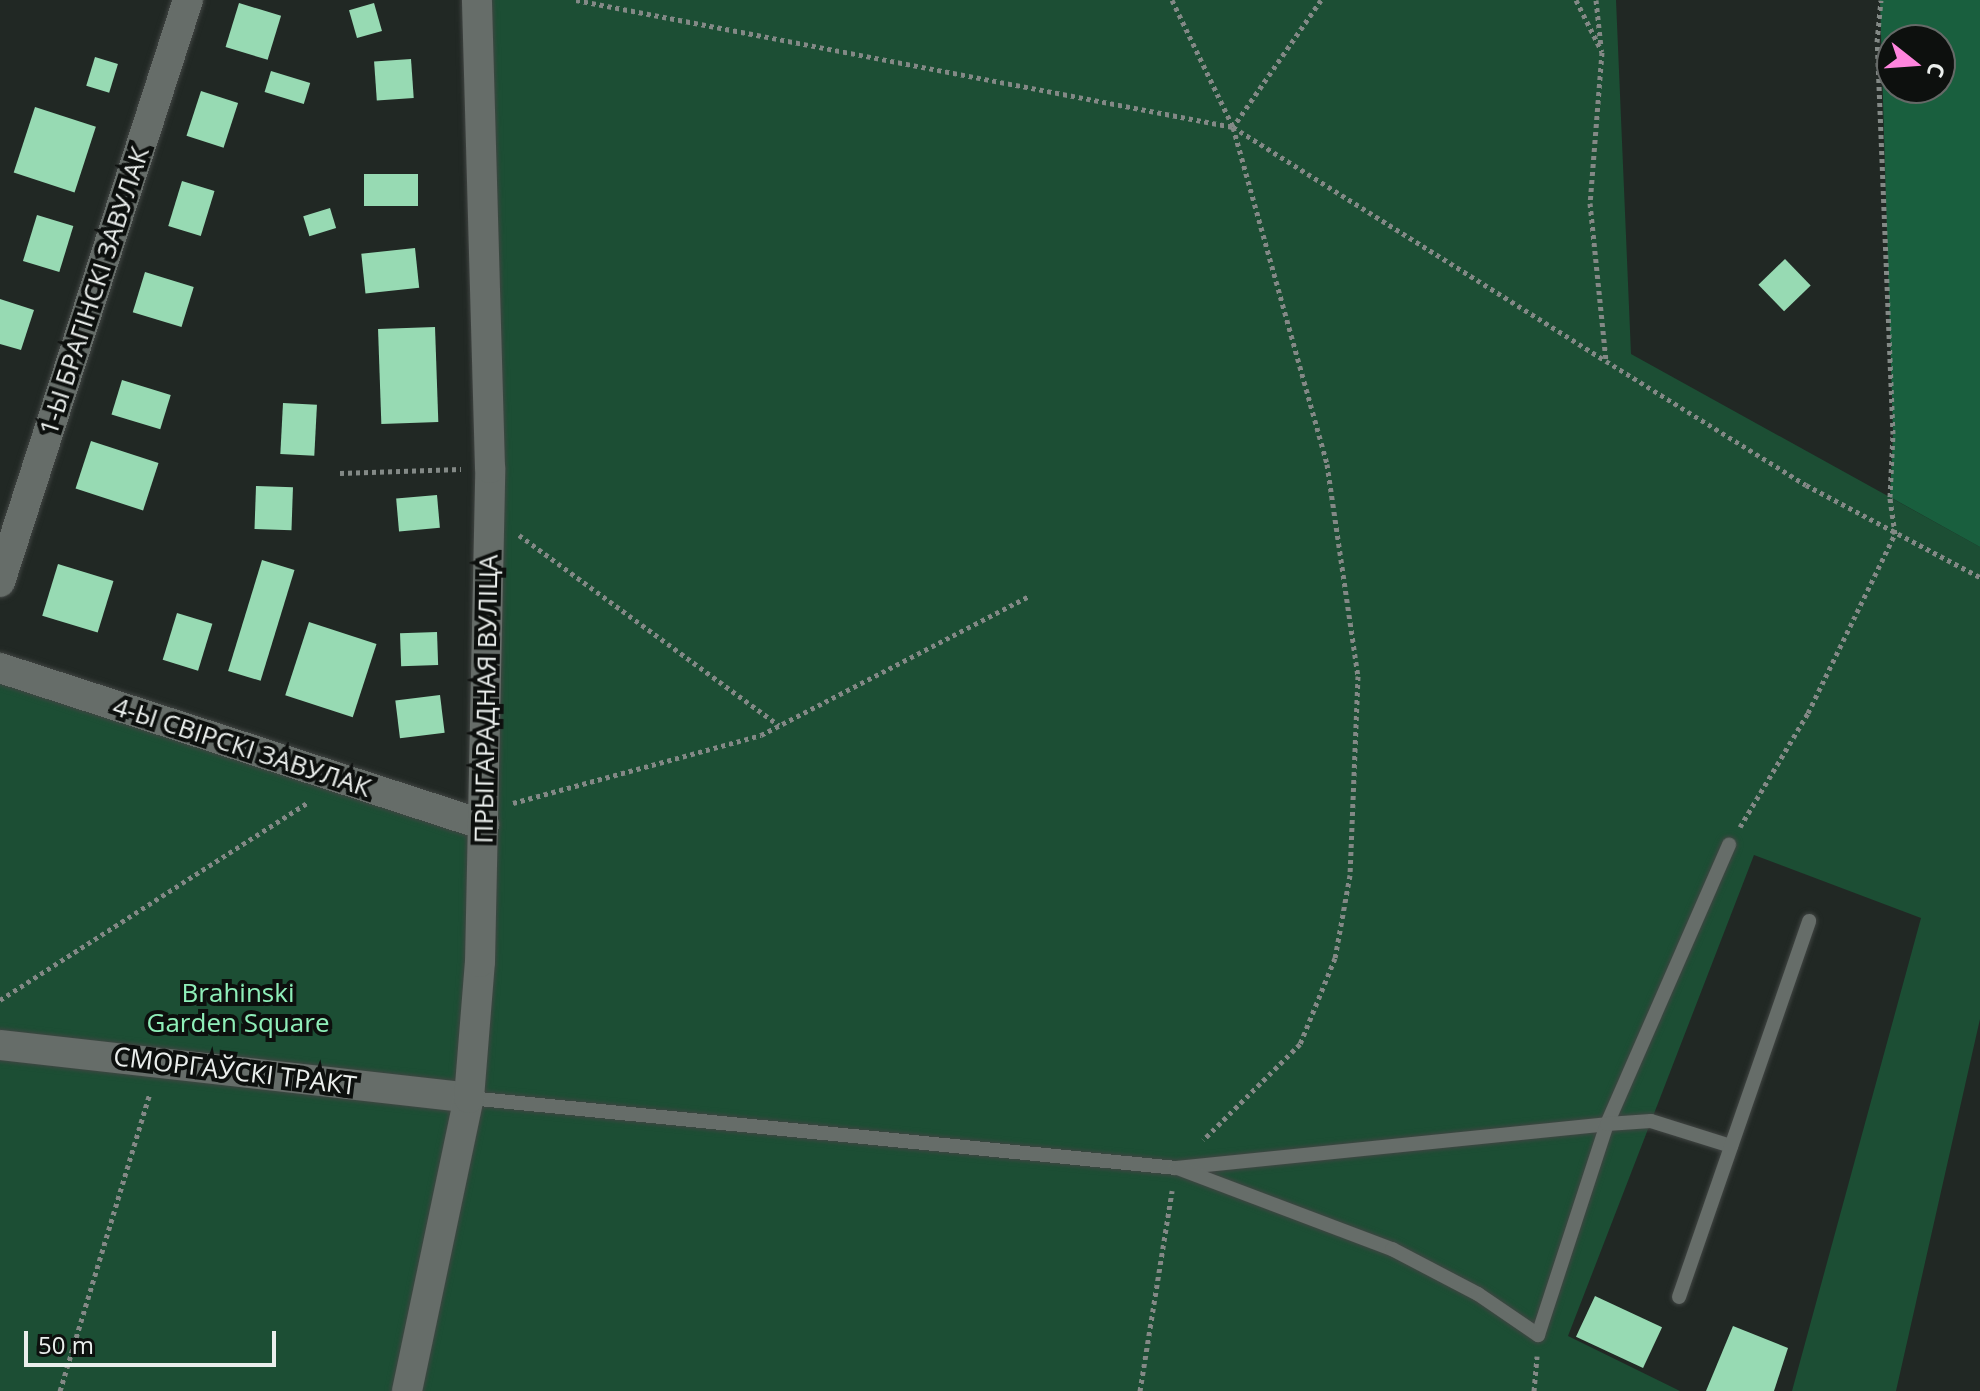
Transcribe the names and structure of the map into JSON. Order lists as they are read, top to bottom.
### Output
{
  "streets": {
    "street": [
      "1-Ы БРАГІНСКІ ЗАВУЛАК",
      "ПРЫГАРАДНАЯ ВУЛІЦА",
      "4-Ы СВІРСКІ ЗАВУЛАК",
      "СМОРГАЎСКІ ТРАКТ"
    ]
  },
  "crossings": [
    ["ПРЫГАРАДНАЯ ВУЛІЦА", "4-Ы СВІРСКІ ЗАВУЛАК"],
    ["ПРЫГАРАДНАЯ ВУЛІЦА", "СМОРГАЎСКІ ТРАКТ"]
  ],
  "parks": ["Brahinski Garden Square"],
  "scale_bar": "50 m",
  "north": "right"
}
